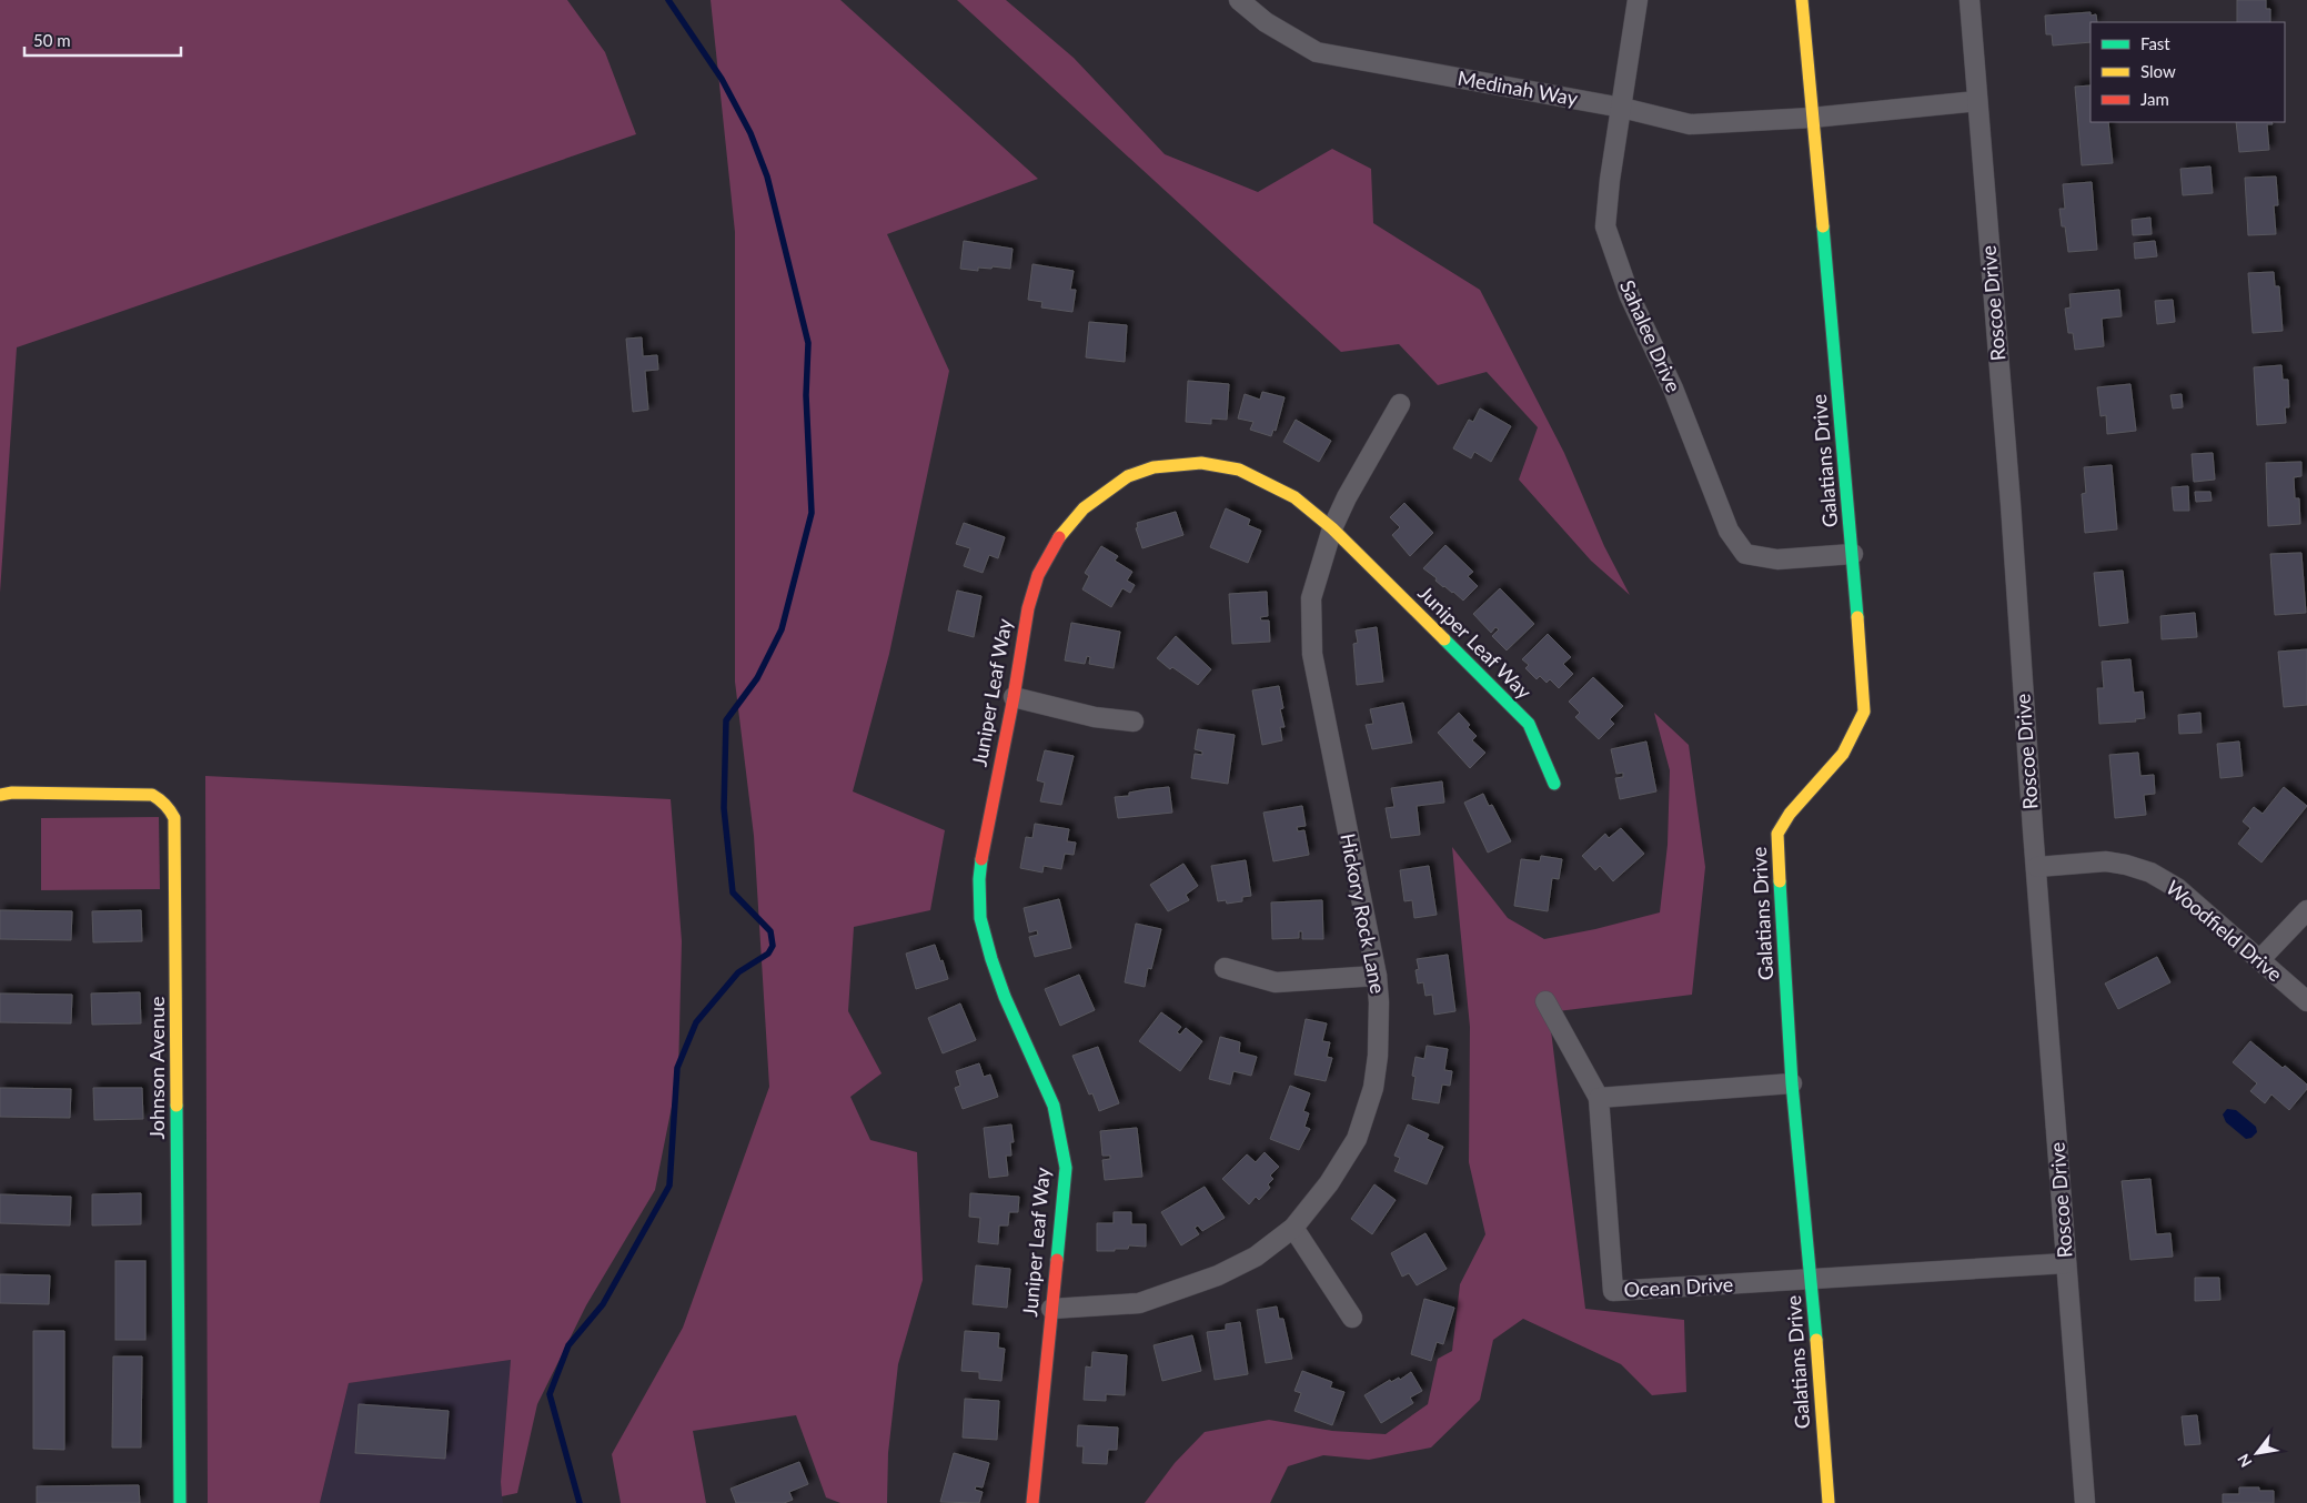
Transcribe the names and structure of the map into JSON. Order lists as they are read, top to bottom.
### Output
{
  "streets": {
    "street": [
      "Medinah Way",
      "Roscoe Drive",
      "Sahalee Drive",
      "Galatians Drive",
      "Juniper Leaf Way",
      "Hickory Rock Lane",
      "Woodfield Drive",
      "Johnson Avenue",
      "Ocean Drive"
    ]
  },
  "crossings": [
    ["Medinah Way", "Roscoe Drive"],
    ["Medinah Way", "Sahalee Drive"],
    ["Medinah Way", "Galatians Drive"],
    ["Roscoe Drive", "Woodfield Drive"],
    ["Roscoe Drive", "Ocean Drive"],
    ["Sahalee Drive", "Galatians Drive"],
    ["Galatians Drive", "Ocean Drive"],
    ["Juniper Leaf Way", "Hickory Rock Lane"]
  ],
  "legend": ["Fast", "Slow", "Jam"],
  "scale_bar": "50 m",
  "north": "bottom left"
}
